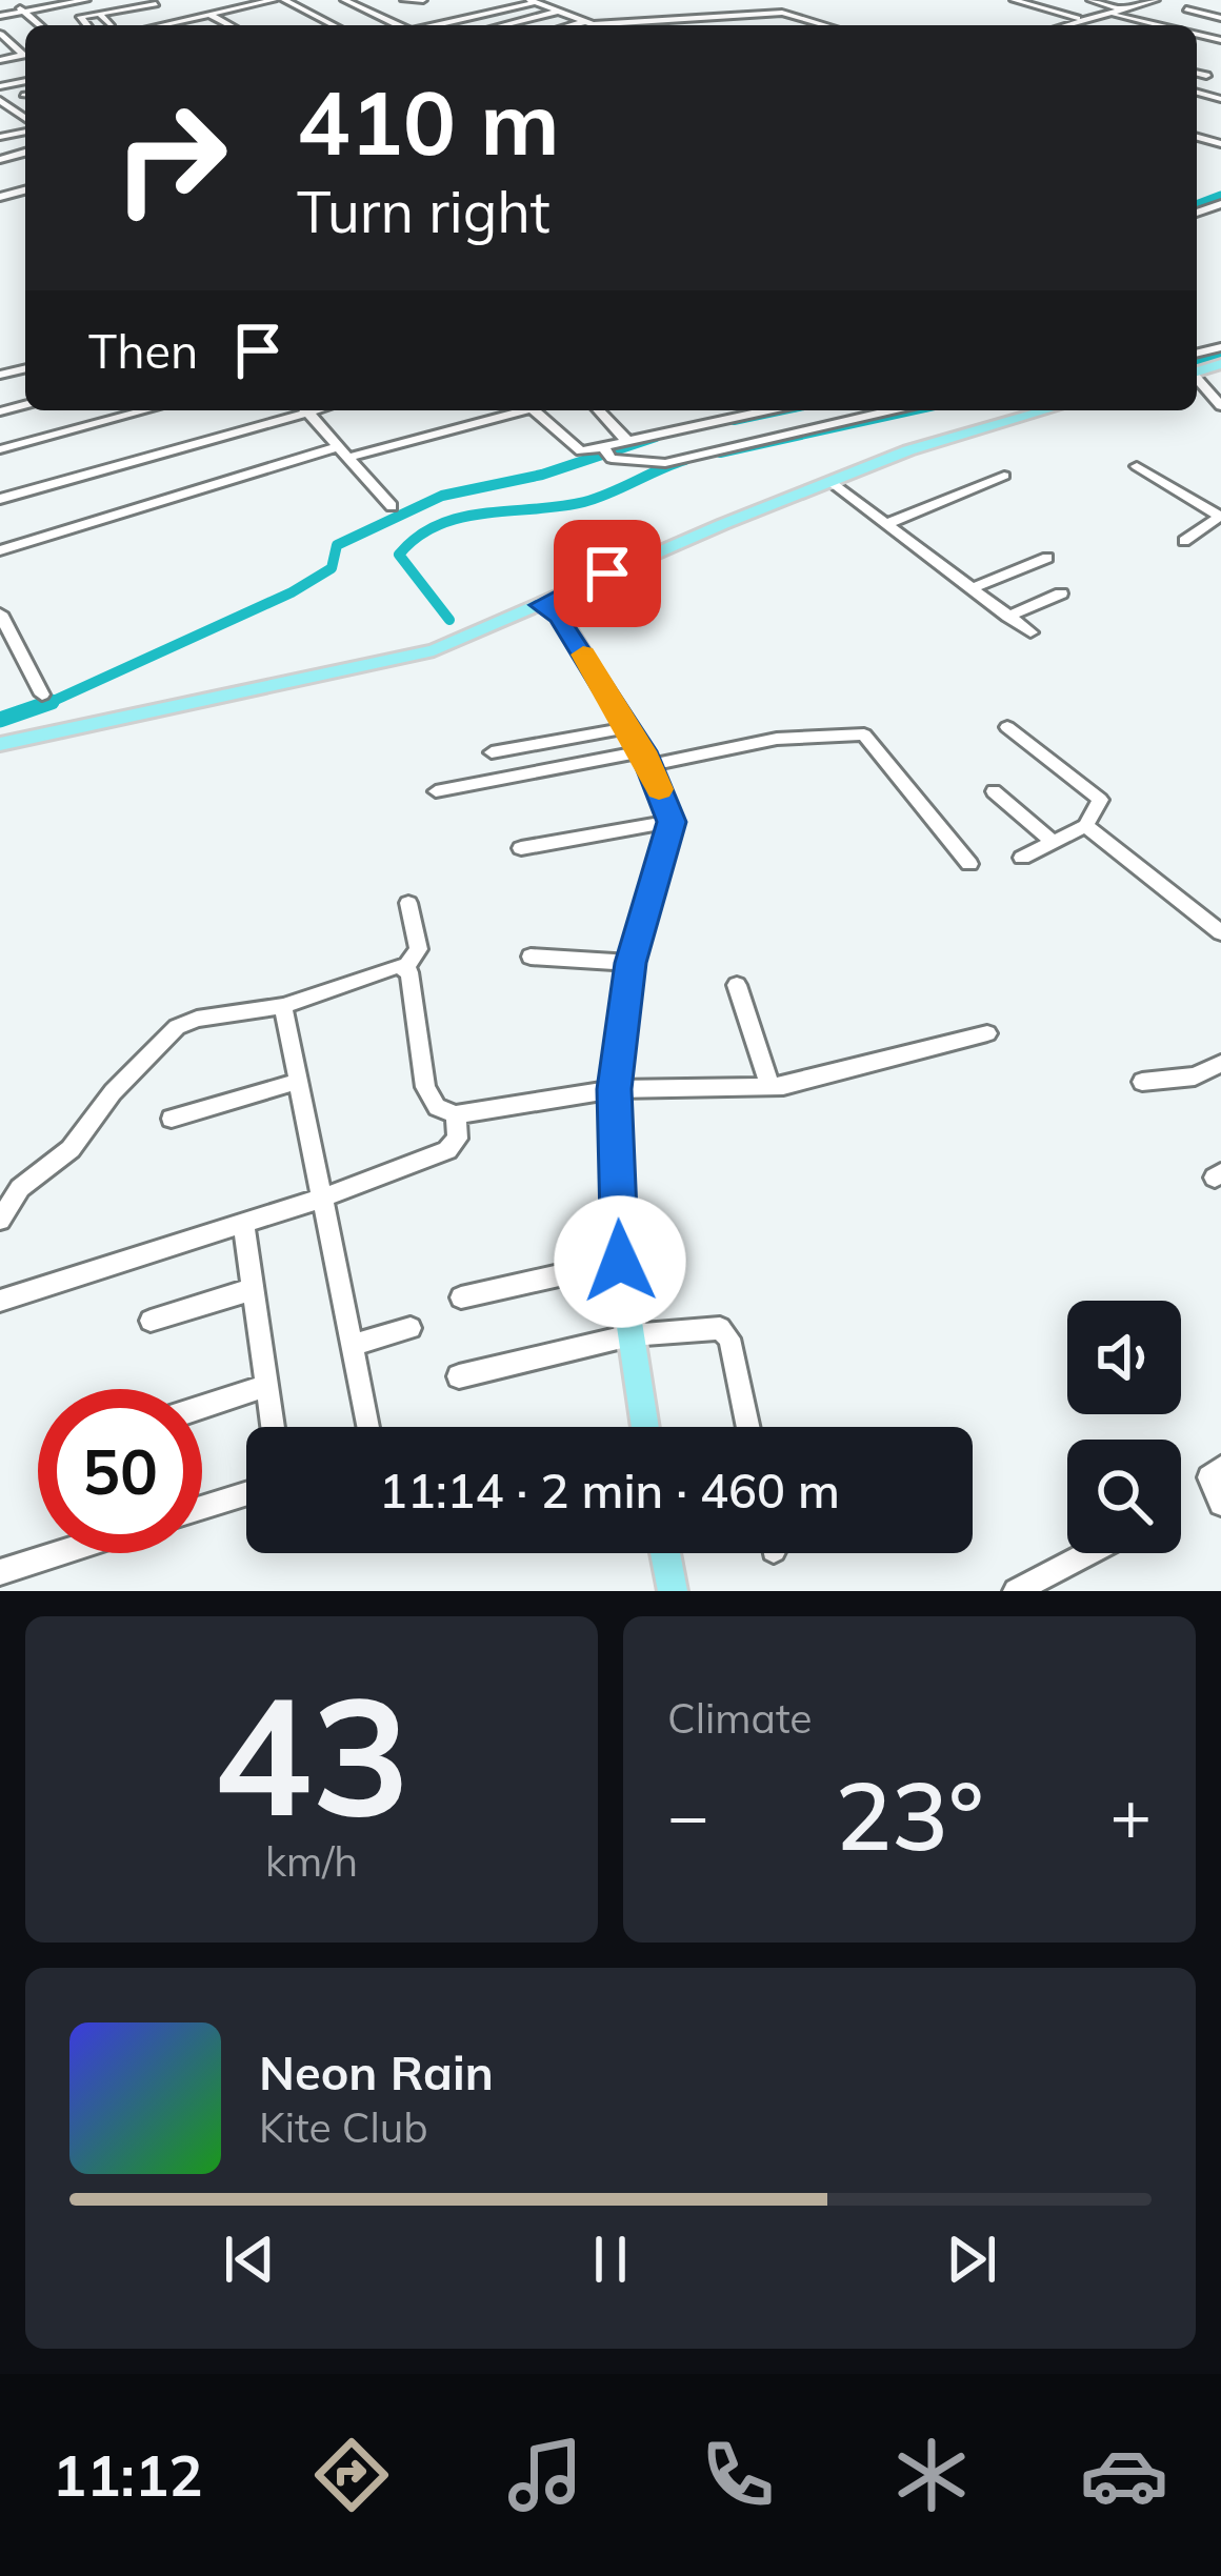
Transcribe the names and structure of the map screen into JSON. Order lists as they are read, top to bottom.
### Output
{
  "page": {
    "turn": ["410 m", "Turn right"],
    "then": "Then",
    "limit": "50",
    "trip": "11:14 · 2 min · 460 m",
    "tile": [
      ["43", "km/h"],
      "Climate"
    ],
    "heat": ["−", "23°", "+"],
    "song": ["Neon Rain", "Kite Club"],
    "tabs": "11:12"
  }
}
